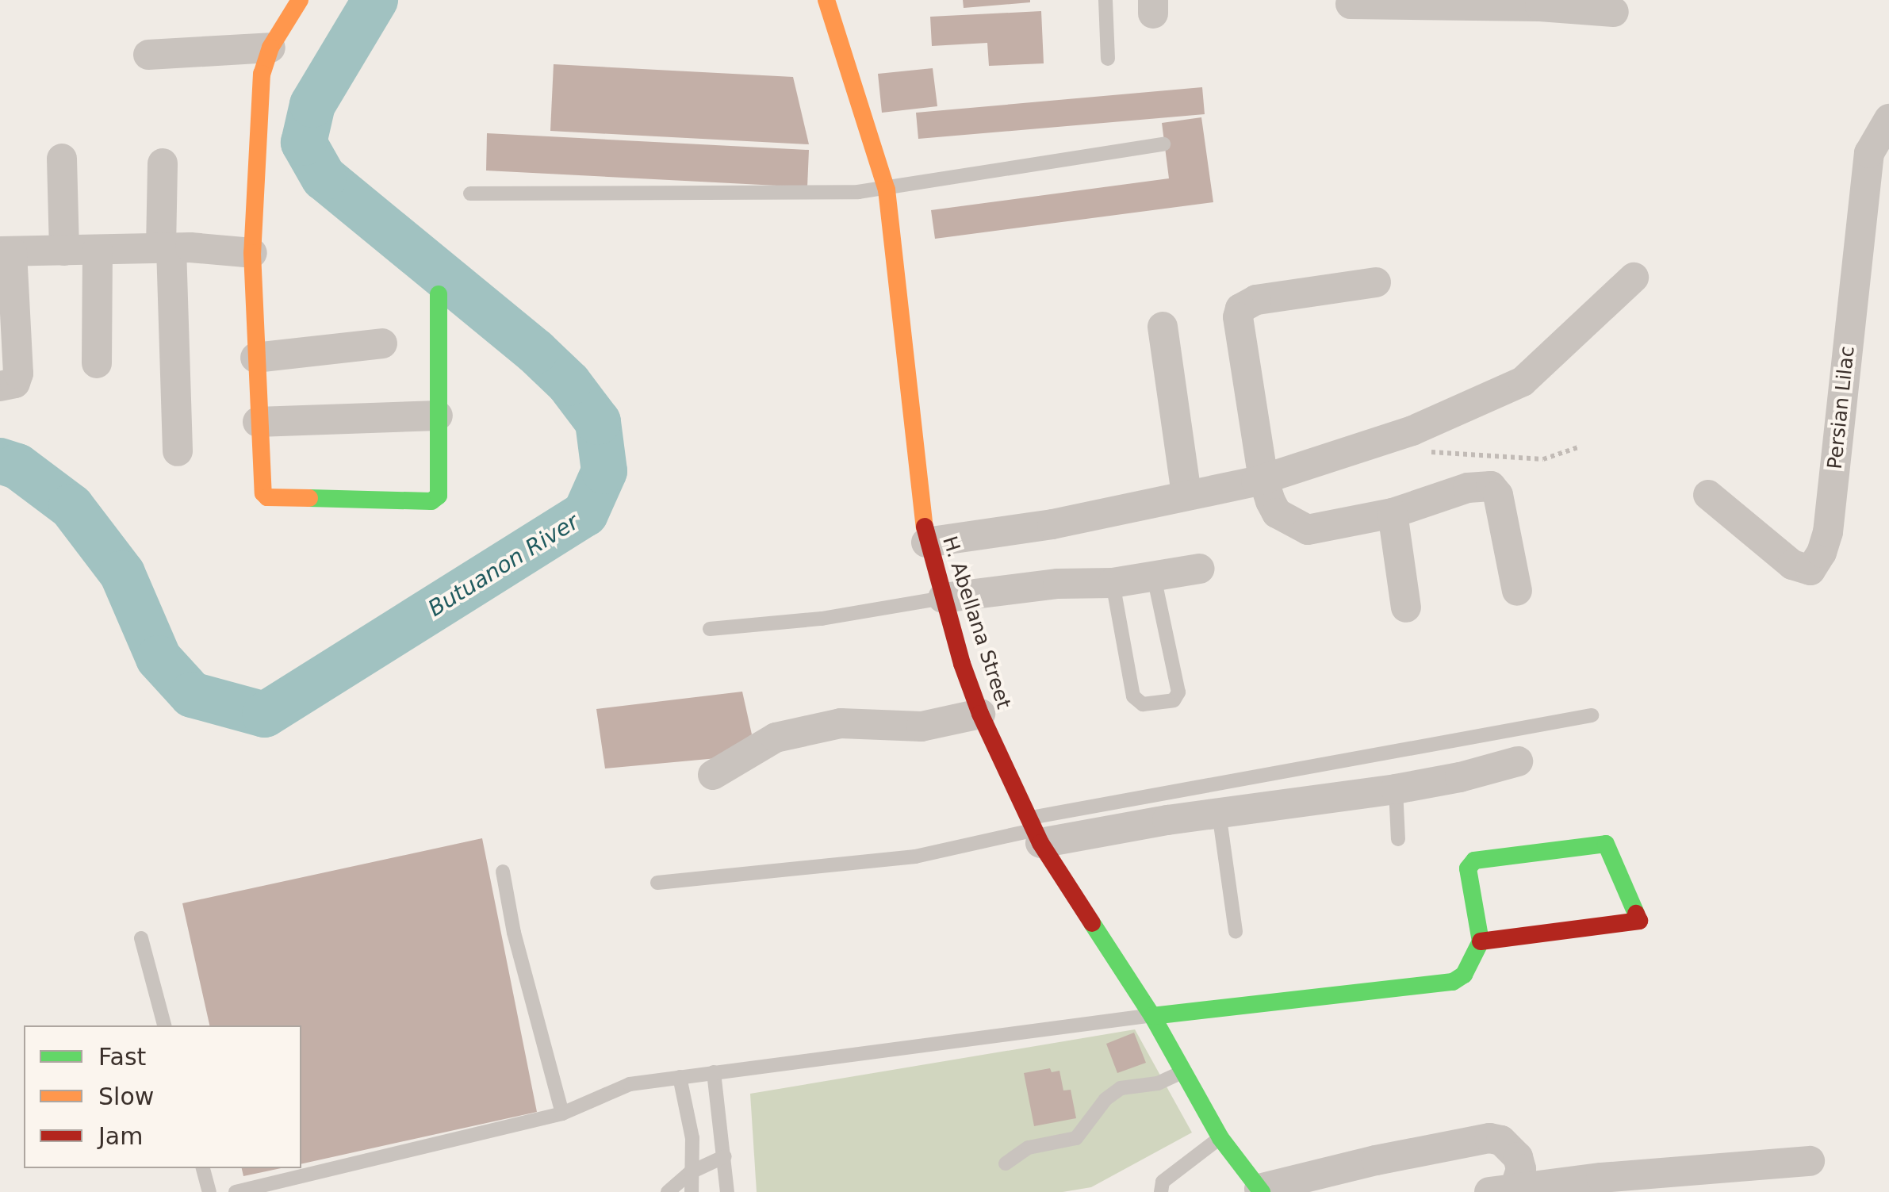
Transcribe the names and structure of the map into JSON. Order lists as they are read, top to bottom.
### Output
{
  "streets": {
    "street": ["Persian Lilac", "H. Abellana Street"]
  },
  "water": ["Butuanon River"],
  "legend": ["Fast", "Slow", "Jam"]
}
